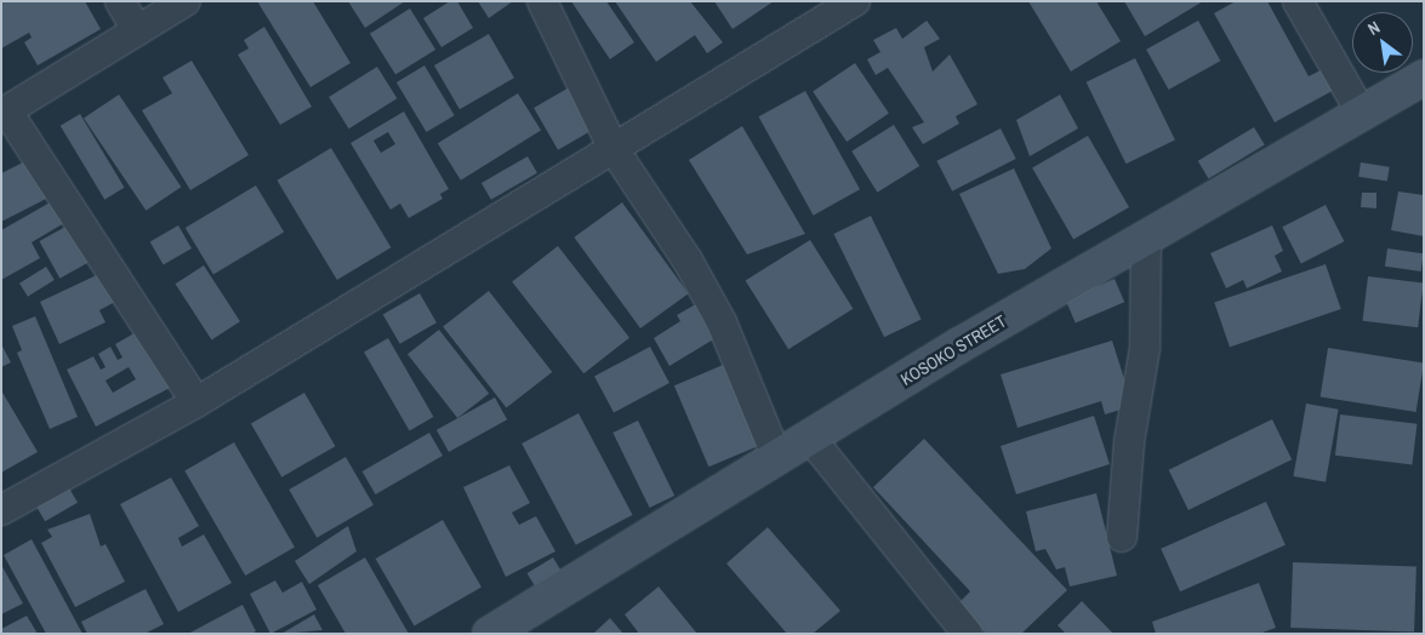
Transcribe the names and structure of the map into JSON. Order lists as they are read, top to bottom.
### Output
{
  "streets": {
    "street": ["KOSOKO STREET"]
  },
  "north": "top left"
}
